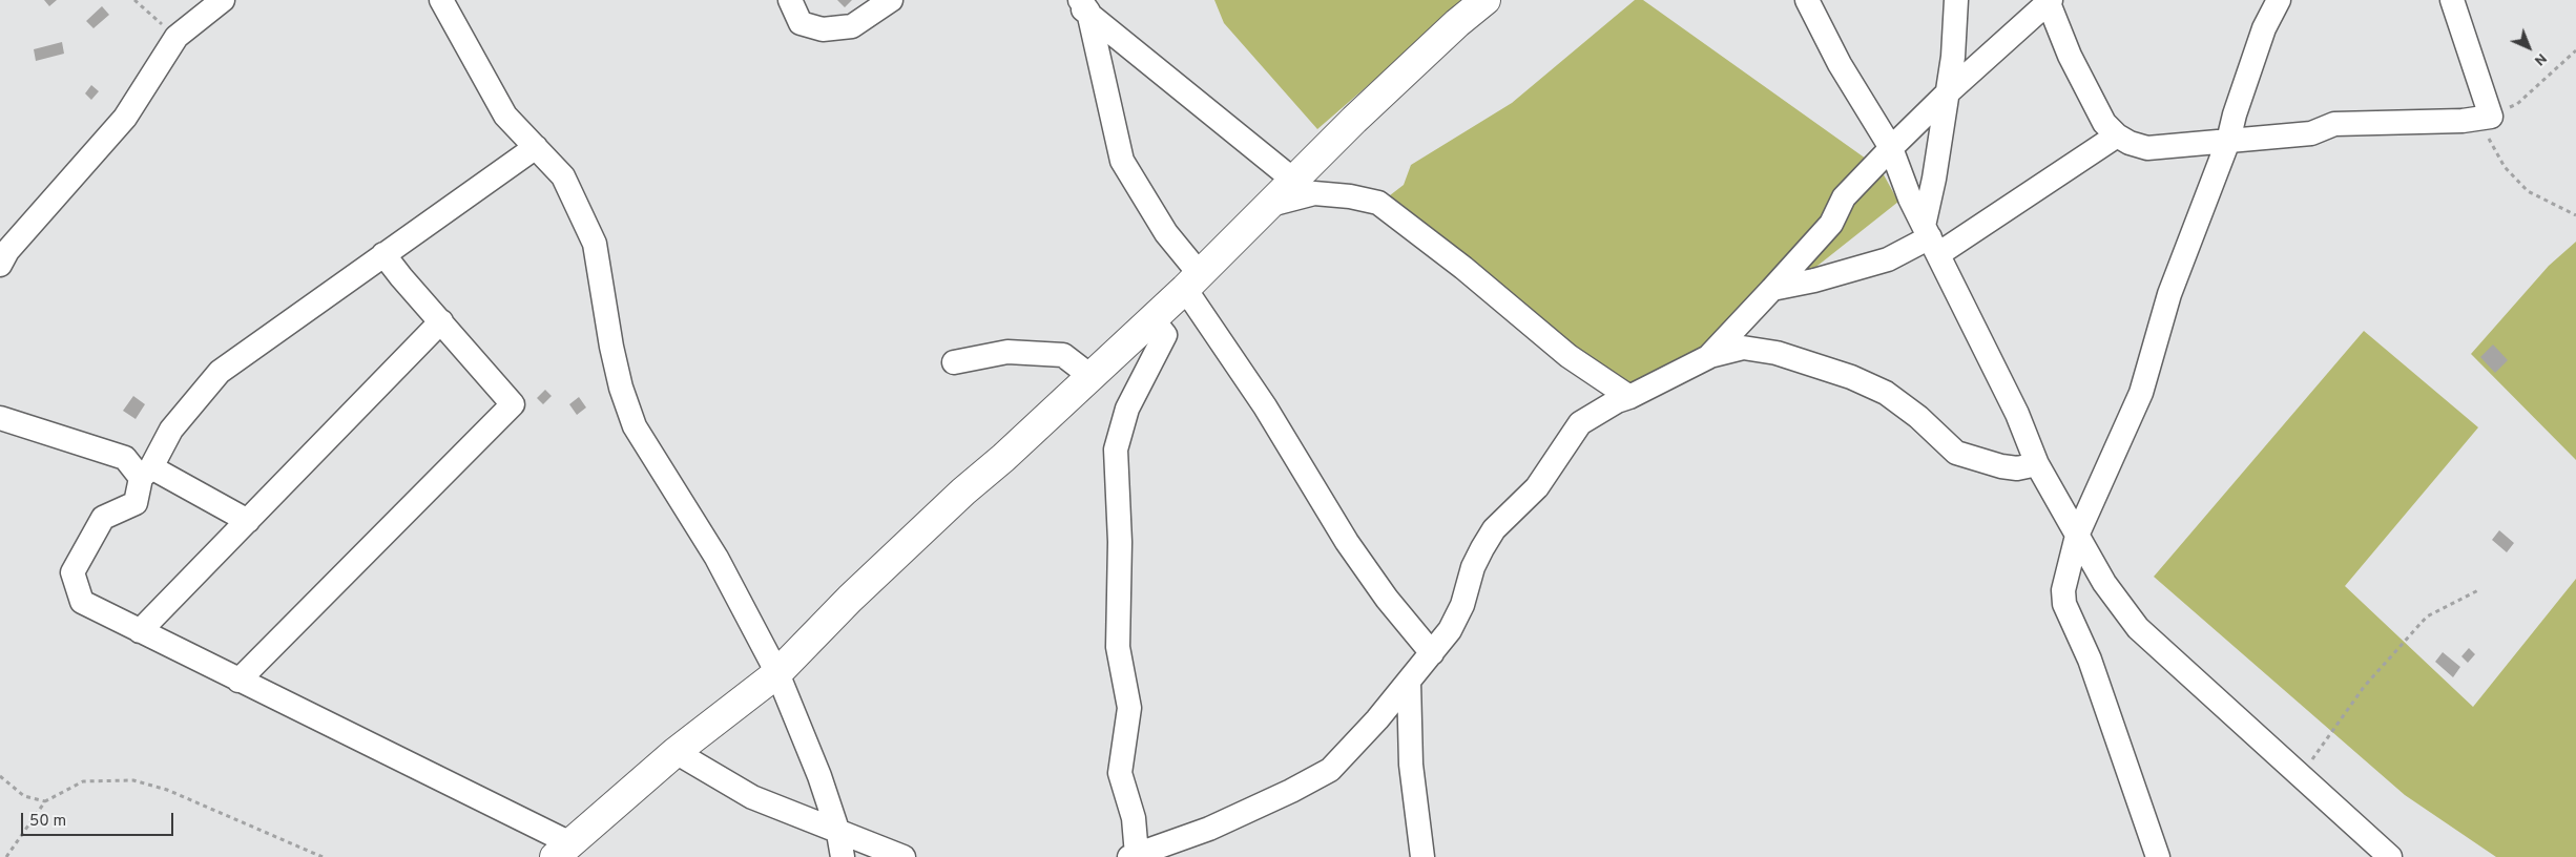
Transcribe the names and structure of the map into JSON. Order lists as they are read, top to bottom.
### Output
{
  "scale_bar": "50 m",
  "north": "bottom right"
}
